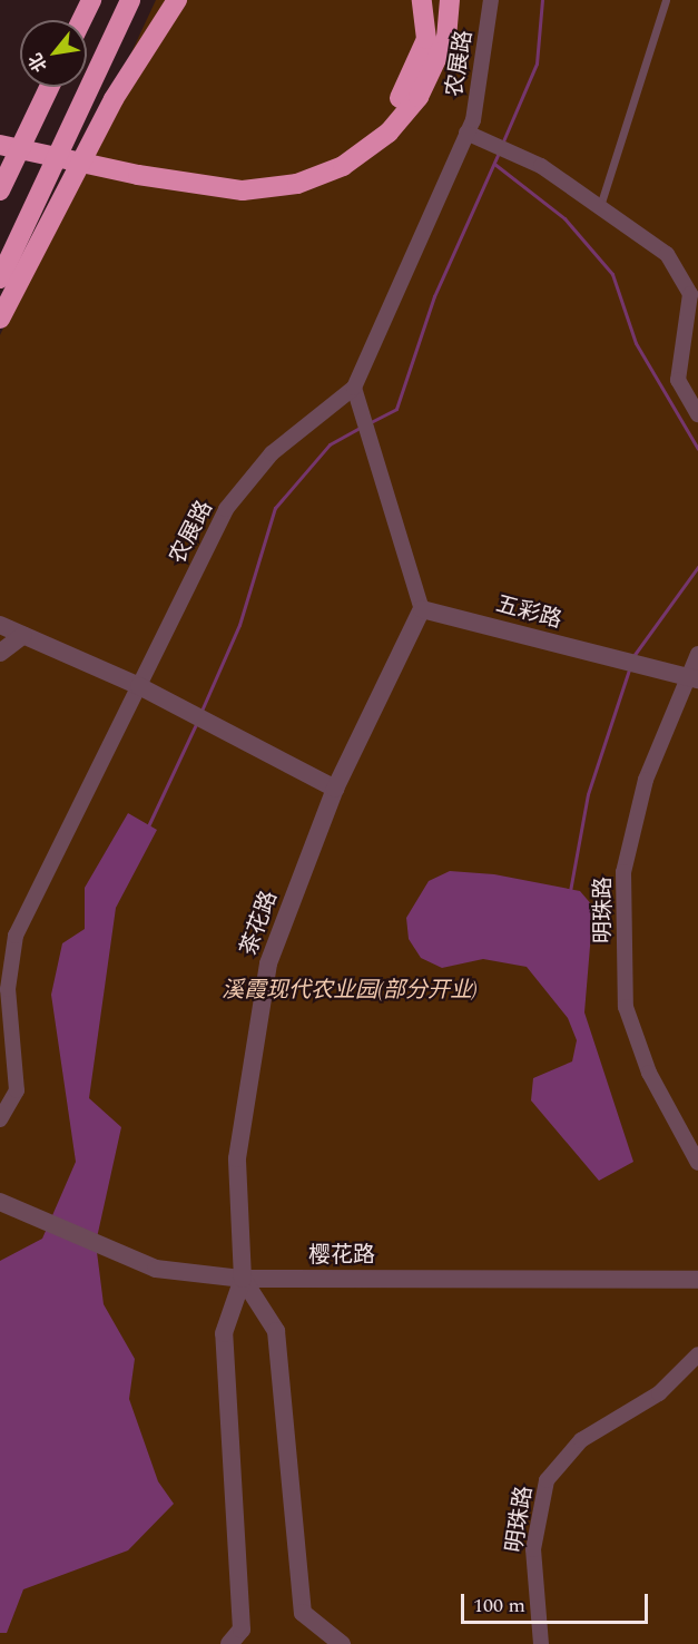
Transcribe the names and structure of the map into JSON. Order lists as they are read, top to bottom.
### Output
{
  "streets": {
    "street": [
      "农展路",
      "五彩路",
      "明珠路",
      "茶花路",
      "樱花路"
    ]
  },
  "crossings": [
    ["五彩路", "明珠路"],
    ["五彩路", "茶花路"],
    ["茶花路", "樱花路"]
  ],
  "parks": ["溪霞现代农业园(部分开业)"],
  "scale_bar": "100 m",
  "north": "bottom left"
}
